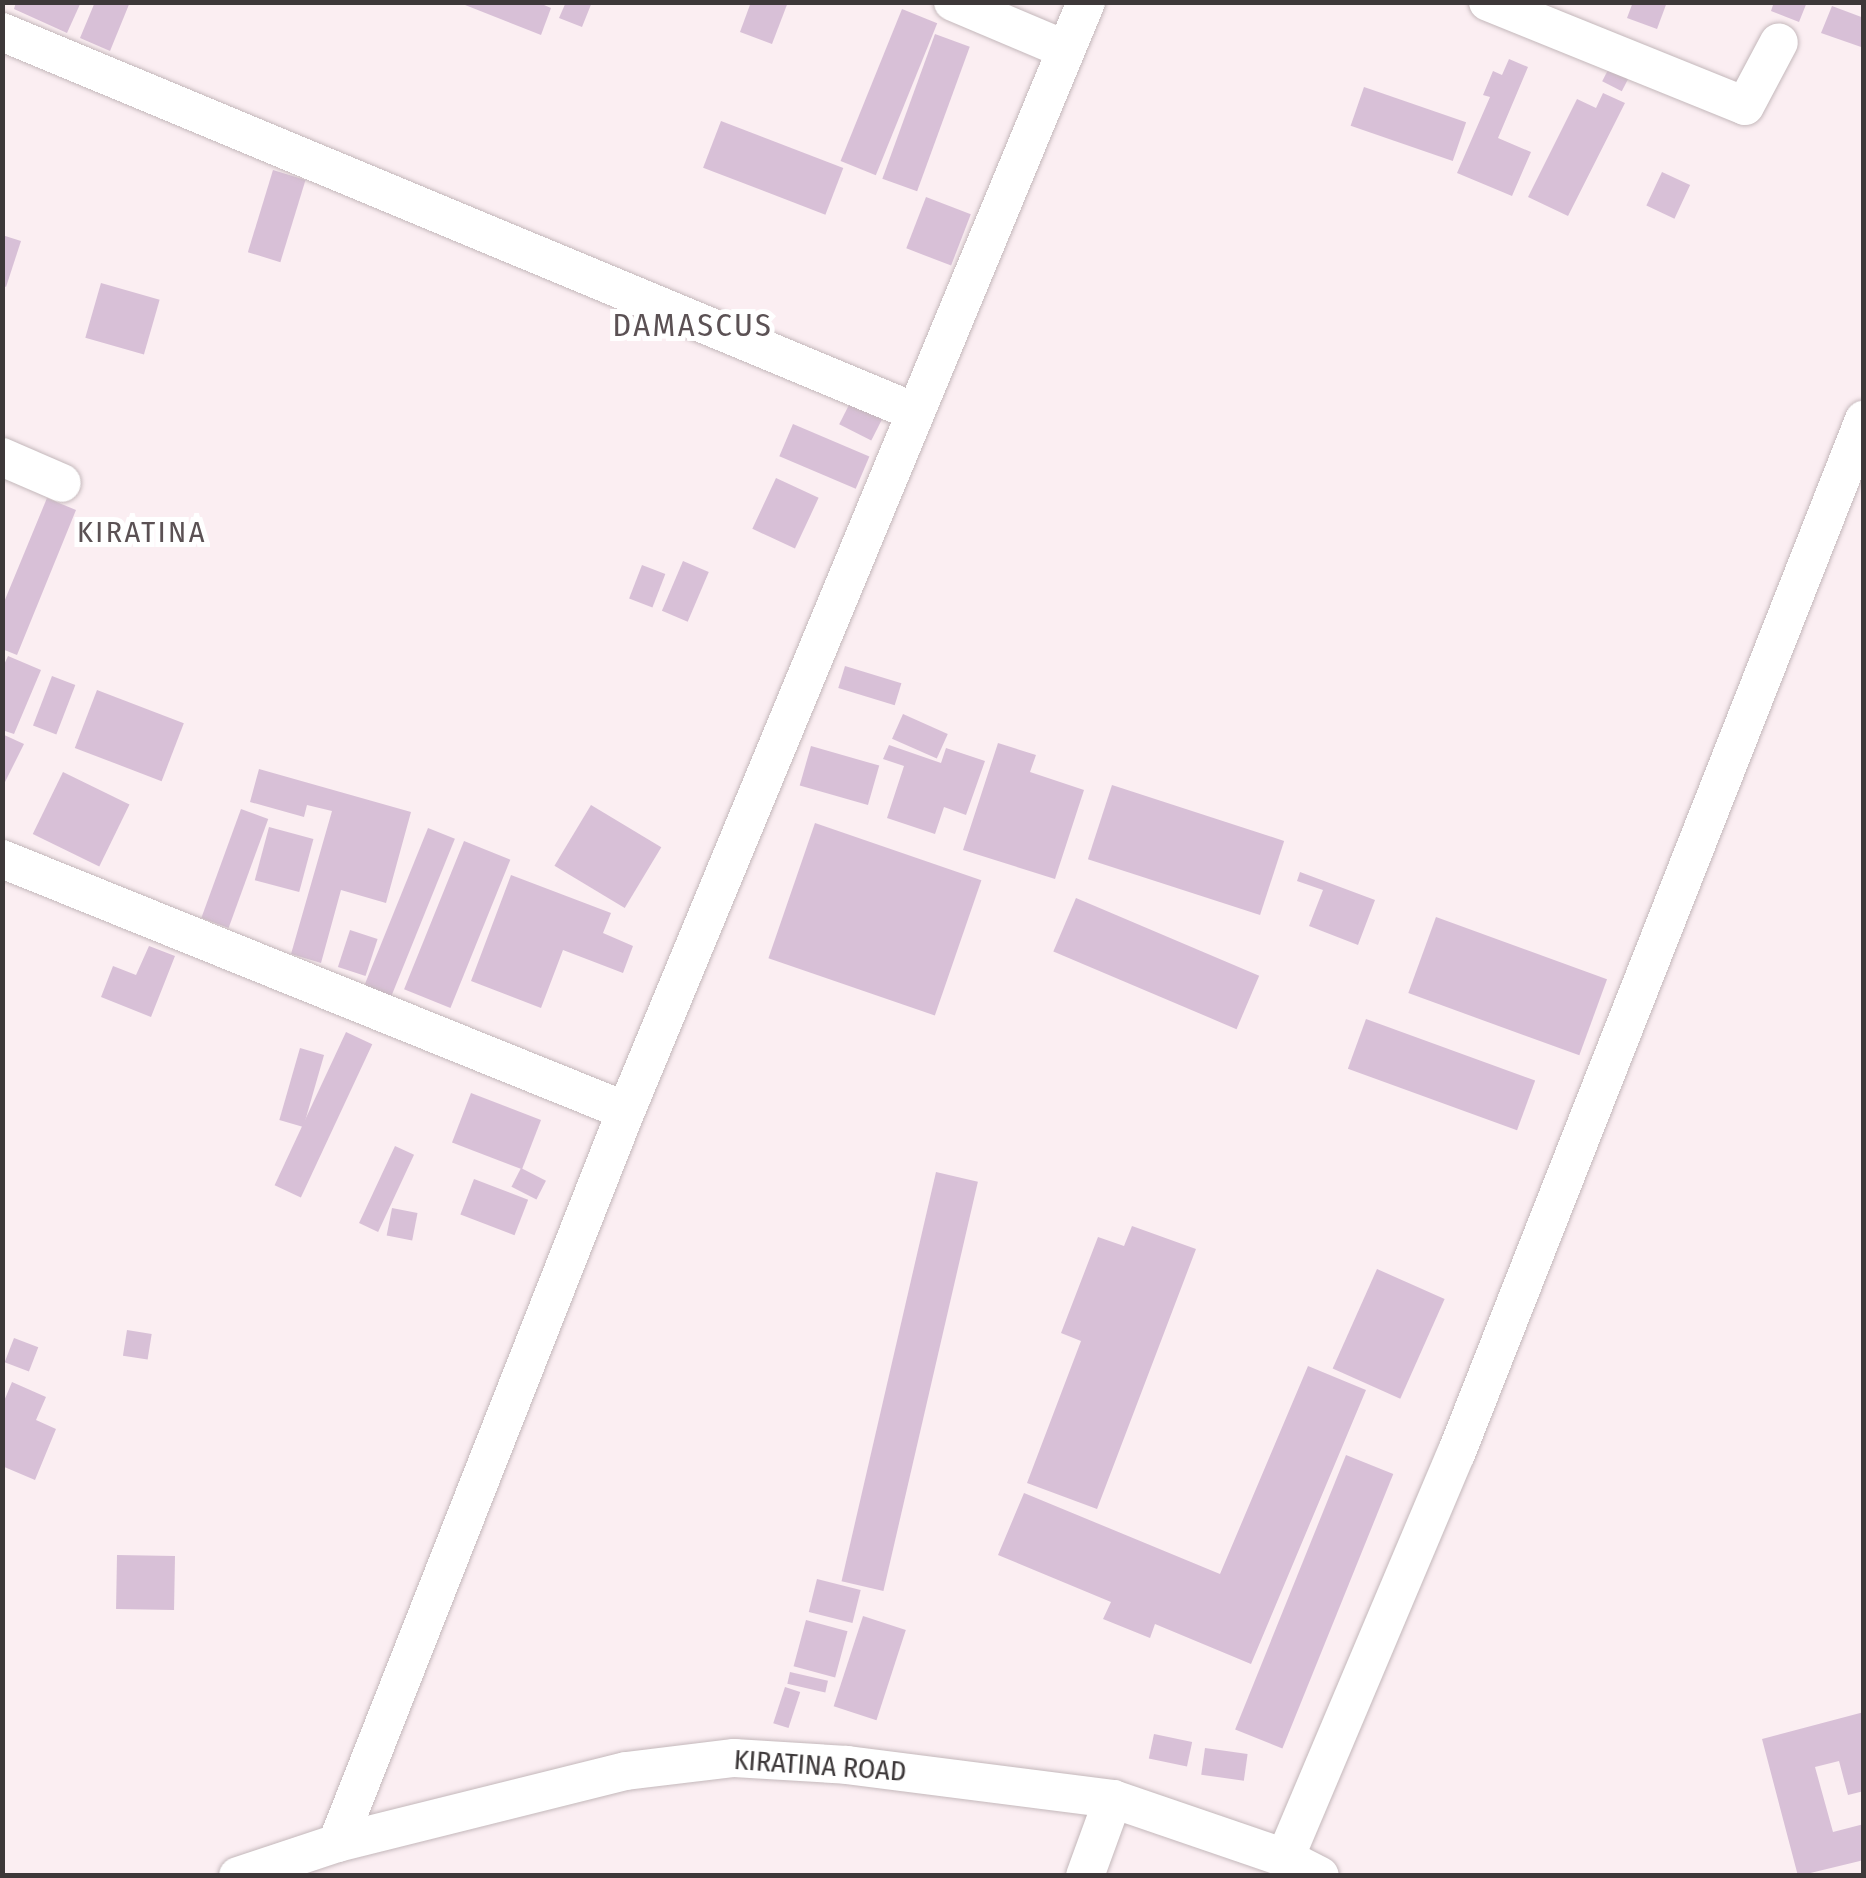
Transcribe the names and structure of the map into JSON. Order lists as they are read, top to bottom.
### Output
{
  "streets": {
    "street": ["KIRATINA ROAD"]
  },
  "districts": ["DAMASCUS", "KIRATINA"]
}
